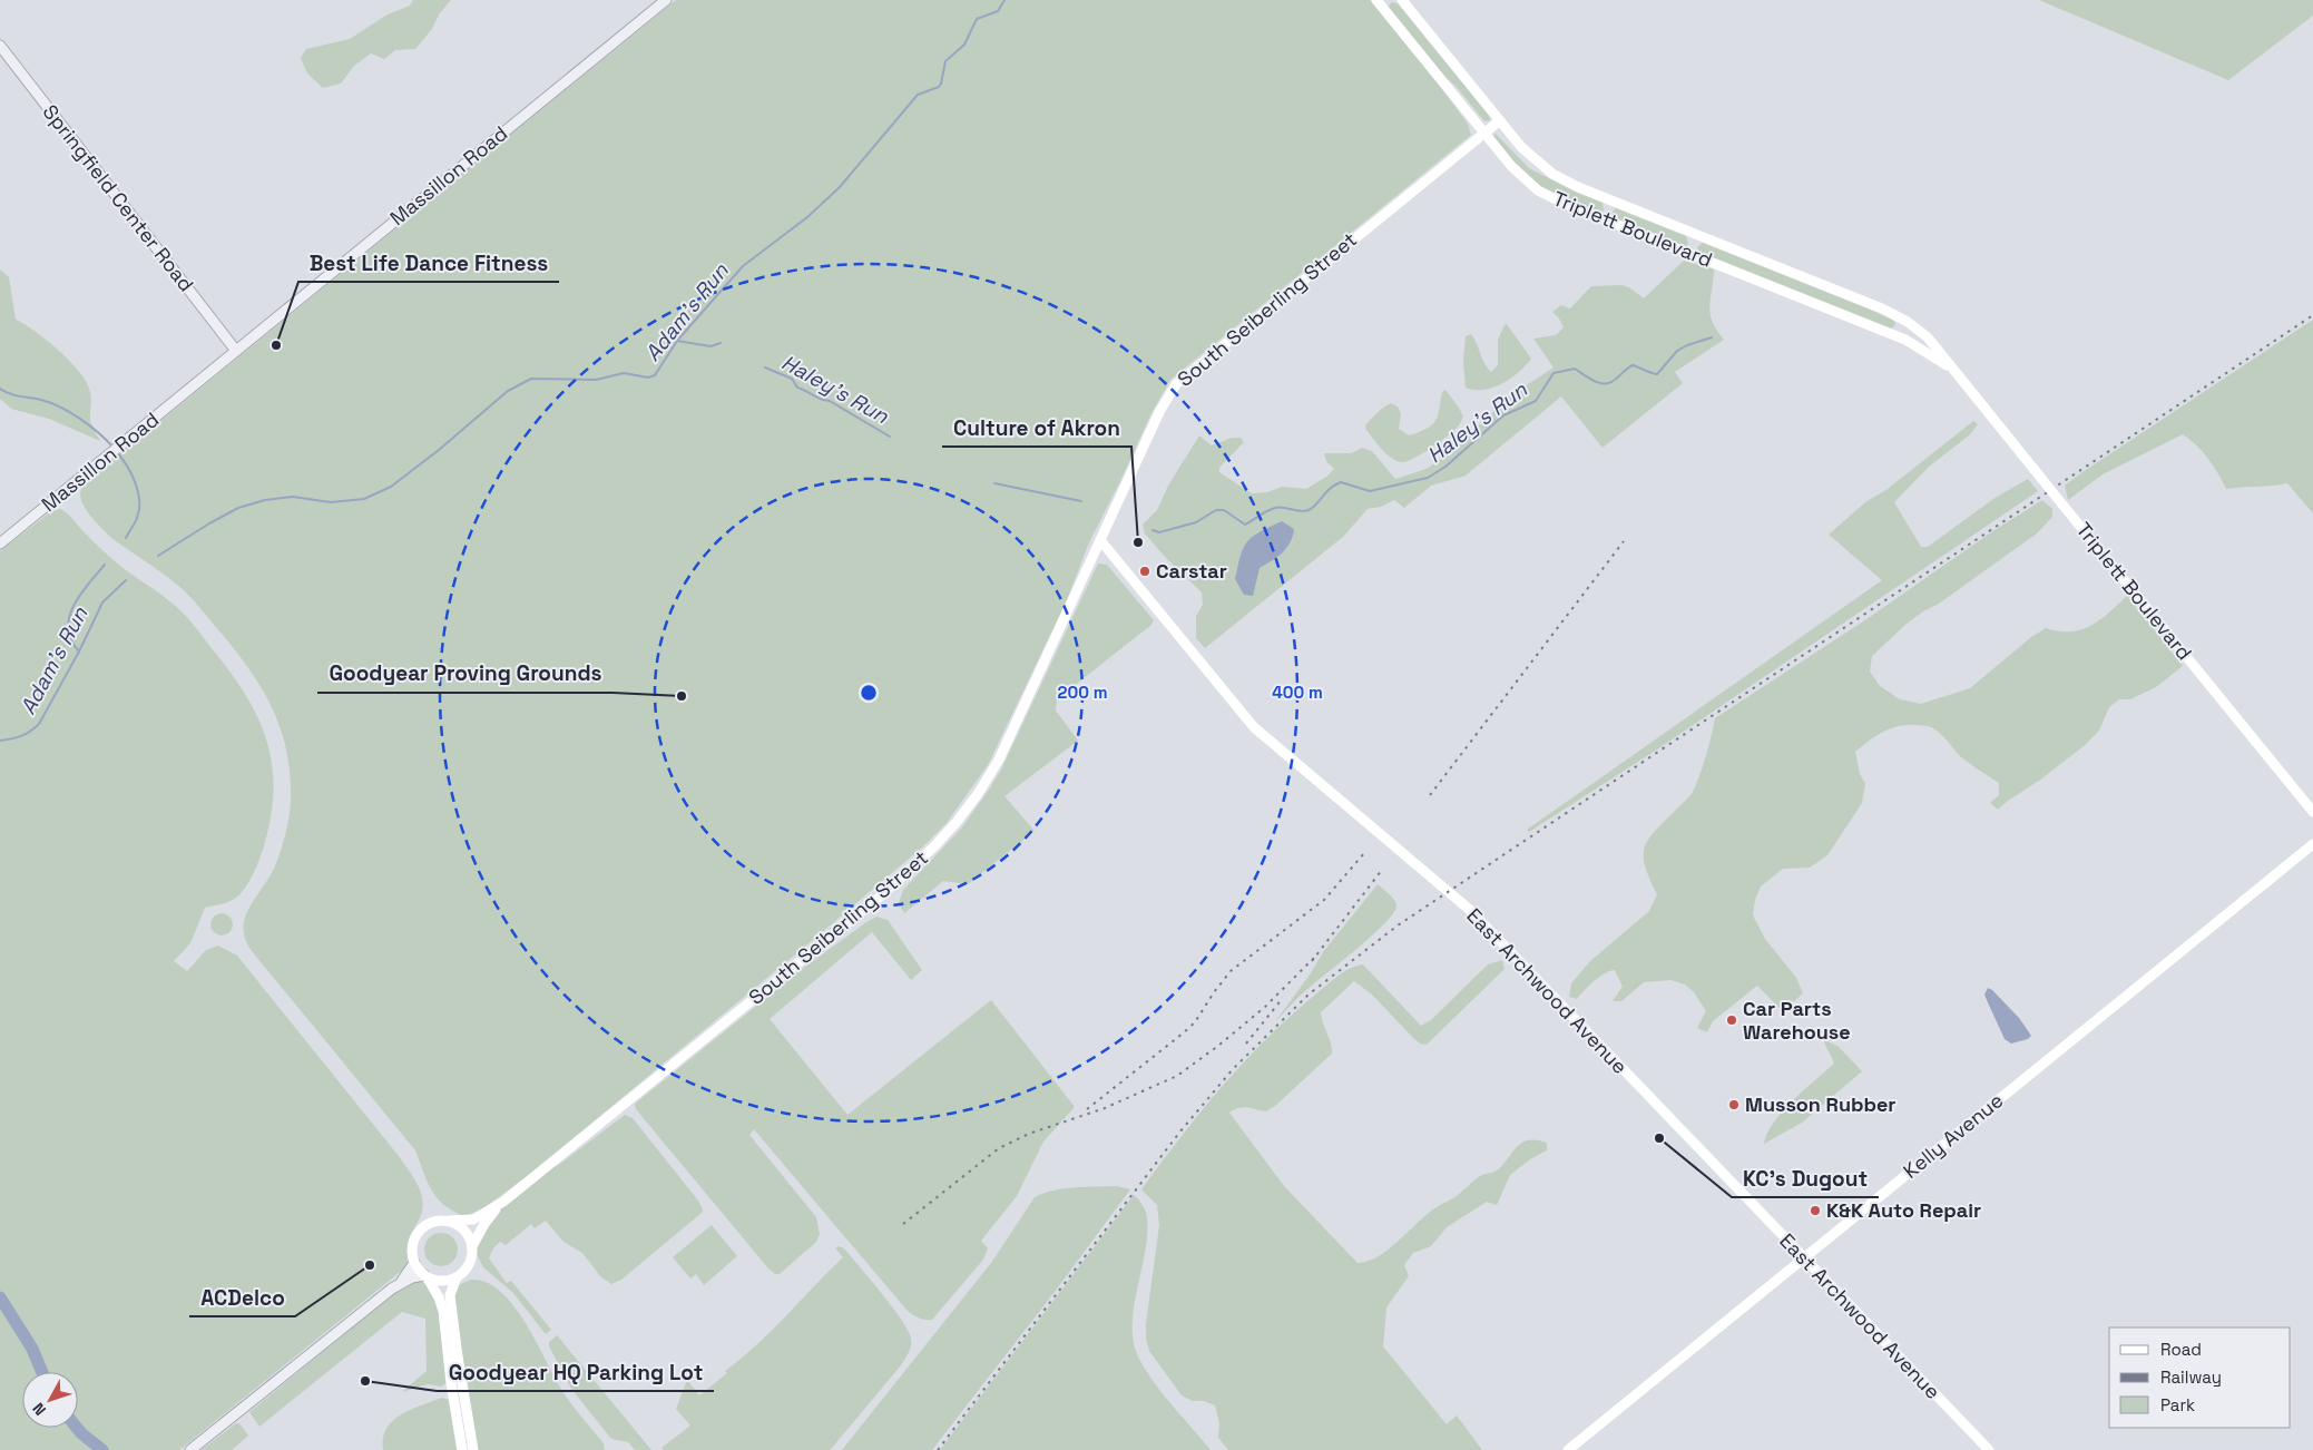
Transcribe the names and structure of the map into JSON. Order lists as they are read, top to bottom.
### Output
{
  "streets": {
    "main road": [
      "Triplett Boulevard",
      "South Seiberling Street",
      "East Archwood Avenue",
      "Kelly Avenue"
    ],
    "street": ["Massillon Road", "Springfield Center Road"]
  },
  "crossings": [
    ["Massillon Road", "Springfield Center Road"],
    ["Triplett Boulevard", "South Seiberling Street"],
    ["South Seiberling Street", "East Archwood Avenue"],
    ["East Archwood Avenue", "Kelly Avenue"]
  ],
  "water": ["Adam's Run", "Haley's Run"],
  "places": [
    "Best Life Dance Fitness",
    "Culture of Akron",
    "Carstar",
    "Goodyear Proving Grounds",
    "Car Parts Warehouse",
    "Musson Rubber",
    "KC's Dugout",
    "K&K Auto Repair",
    "ACDelco",
    "Goodyear HQ Parking Lot"
  ],
  "legend": ["Road", "Railway", "Park"],
  "north": "bottom left",
  "rings": ["200 m", "400 m"]
}
